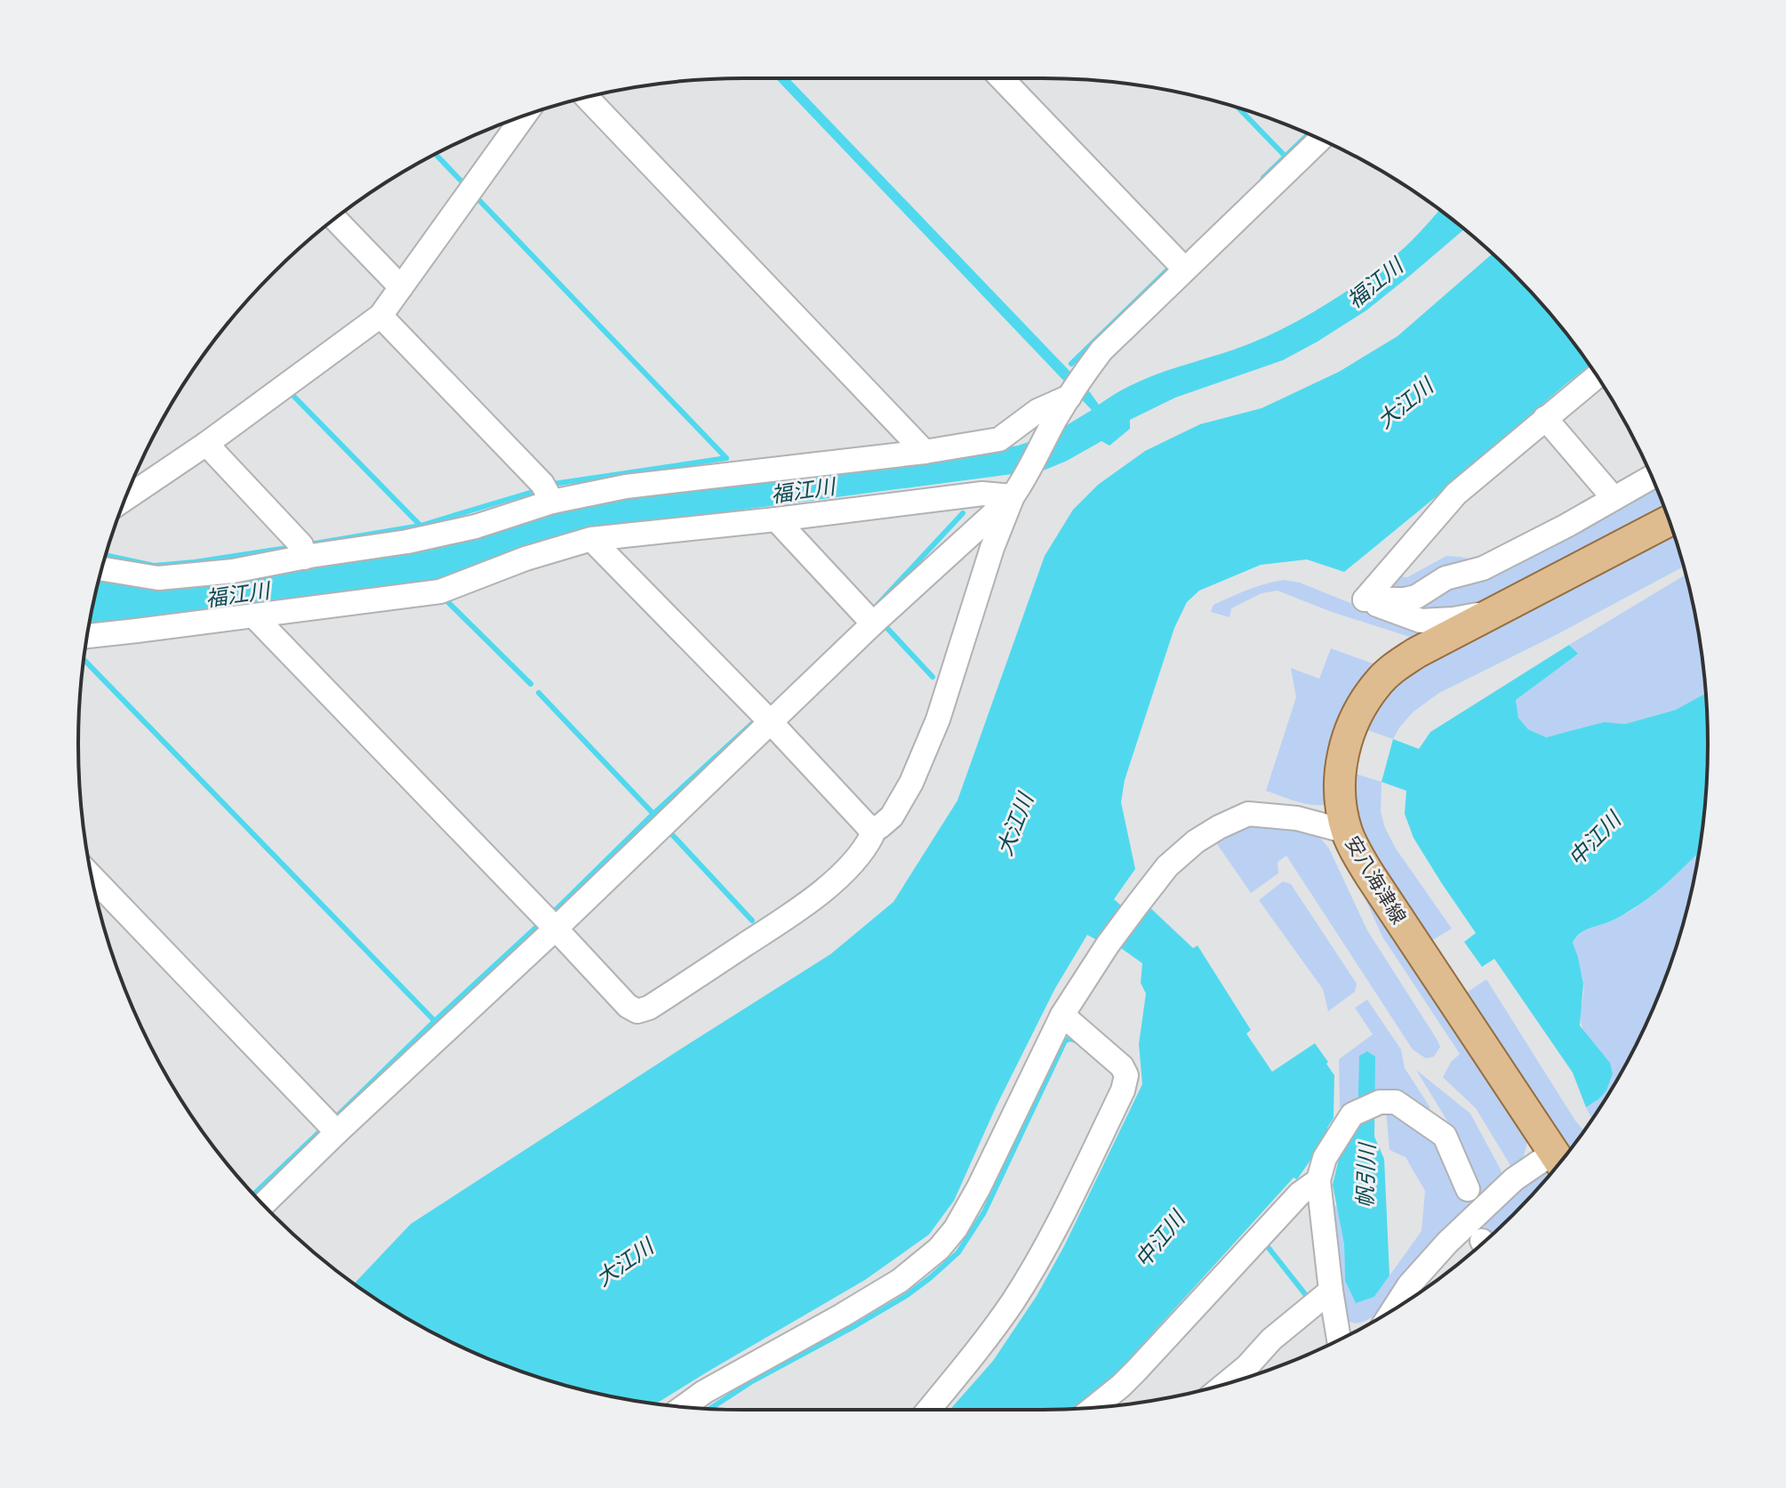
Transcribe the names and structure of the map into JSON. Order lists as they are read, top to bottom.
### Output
{
  "streets": {
    "main road": ["安八海津線"]
  },
  "water": [
    "福江川",
    "大江川",
    "中江川",
    "帆引川"
  ]
}
